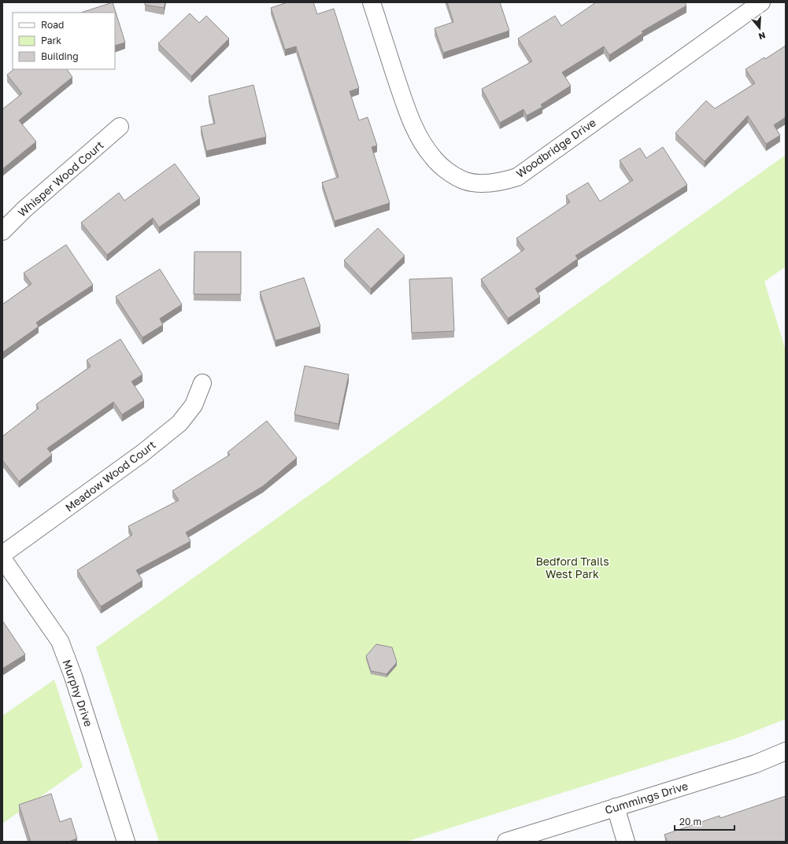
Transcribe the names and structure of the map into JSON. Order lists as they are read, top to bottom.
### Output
{
  "streets": {
    "street": [
      "Woodbridge Drive",
      "Whisper Wood Court",
      "Meadow Wood Court",
      "Murphy Drive",
      "Cummings Drive"
    ]
  },
  "parks": ["Bedford Trails West Park"],
  "legend": ["Road", "Park", "Building"],
  "scale_bar": "20 m",
  "north": "bottom"
}
